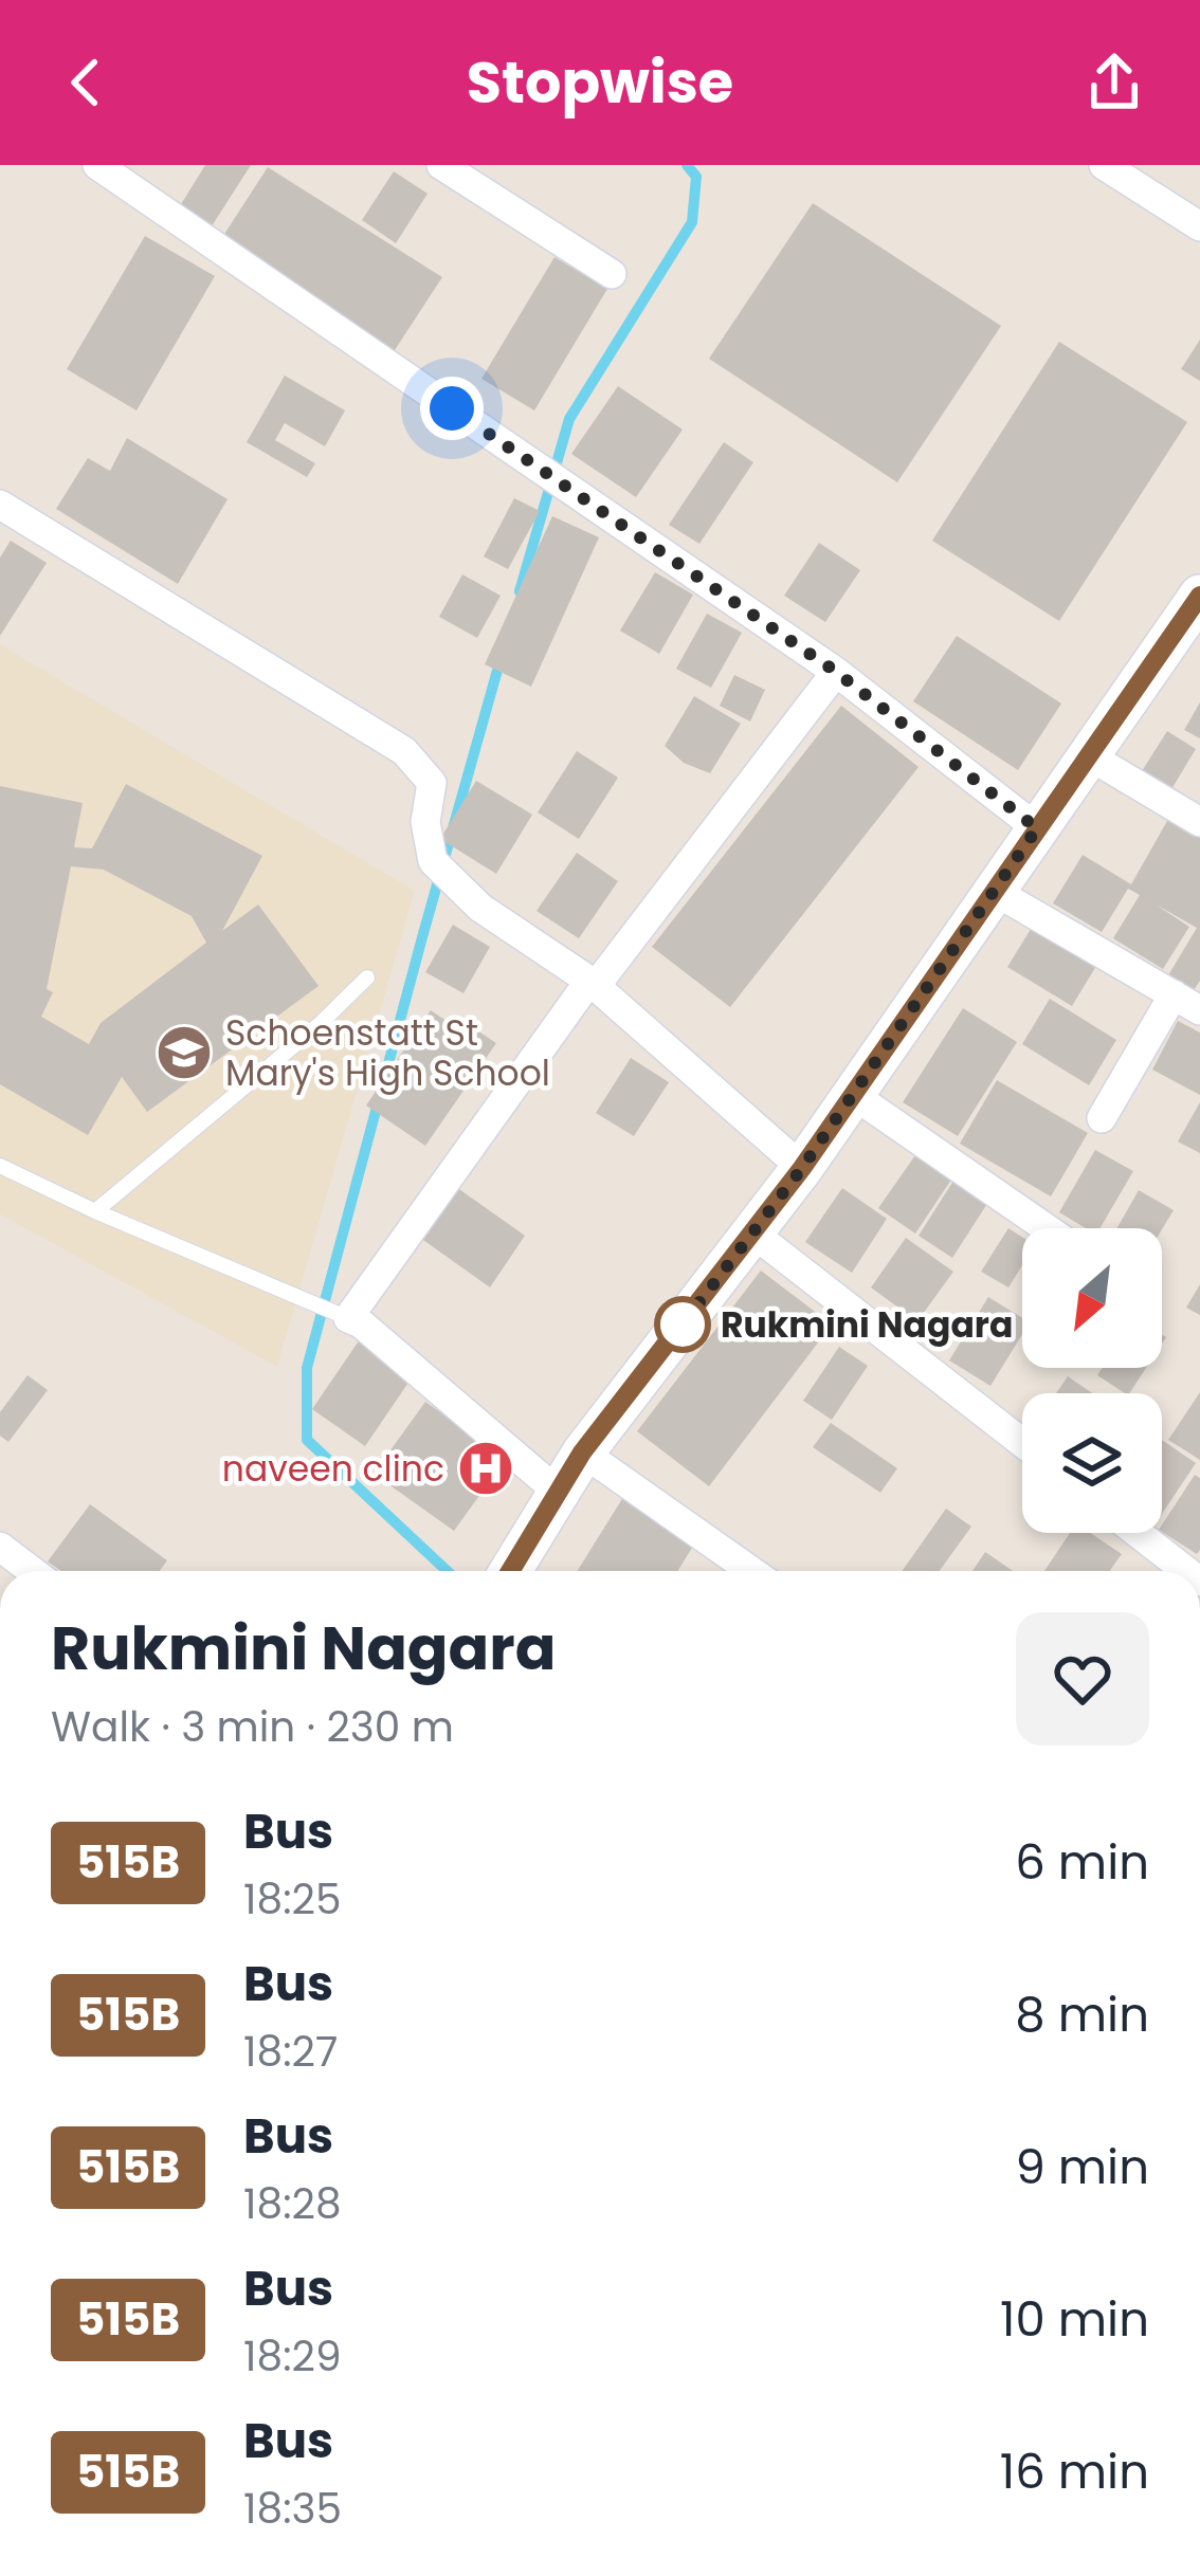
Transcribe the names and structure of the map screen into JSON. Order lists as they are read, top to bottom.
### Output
{
  "places": {
    "school or university": ["Schoenstatt St Mary's High School"],
    "other": ["Rukmini Nagara"],
    "hospital": ["naveen clinc"]
  },
  "lines": ["bus line 515B"],
  "north": "bottom left",
  "page": {
    "header": "Stopwise",
    "heading": ["Rukmini Nagara", "Walk · 3 min · 230 m"],
    "list": [
      {
        "mark": "515B",
        "name": "Bus",
        "note": "18:25",
        "value": "6 min"
      },
      {
        "mark": "515B",
        "name": "Bus",
        "note": "18:27",
        "value": "8 min"
      },
      {
        "mark": "515B",
        "name": "Bus",
        "note": "18:28",
        "value": "9 min"
      },
      {
        "mark": "515B",
        "name": "Bus",
        "note": "18:29",
        "value": "10 min"
      },
      {
        "mark": "515B",
        "name": "Bus",
        "note": "18:35",
        "value": "16 min"
      }
    ]
  }
}
